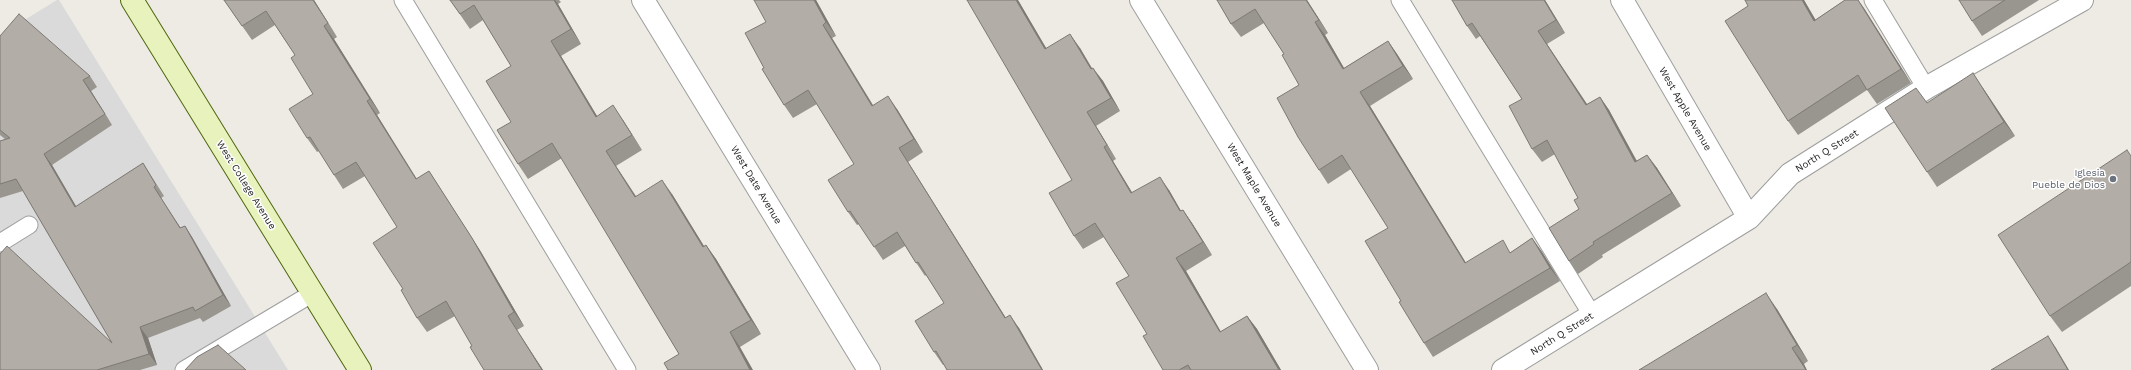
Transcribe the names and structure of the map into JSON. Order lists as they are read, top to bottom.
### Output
{
  "streets": {
    "street": [
      "West Apple Avenue",
      "North Q Street",
      "West College Avenue",
      "West Date Avenue",
      "West Maple Avenue"
    ]
  },
  "crossings": [
    ["West Apple Avenue", "North Q Street"]
  ],
  "places": ["Iglesia Pueble de Dios"]
}
